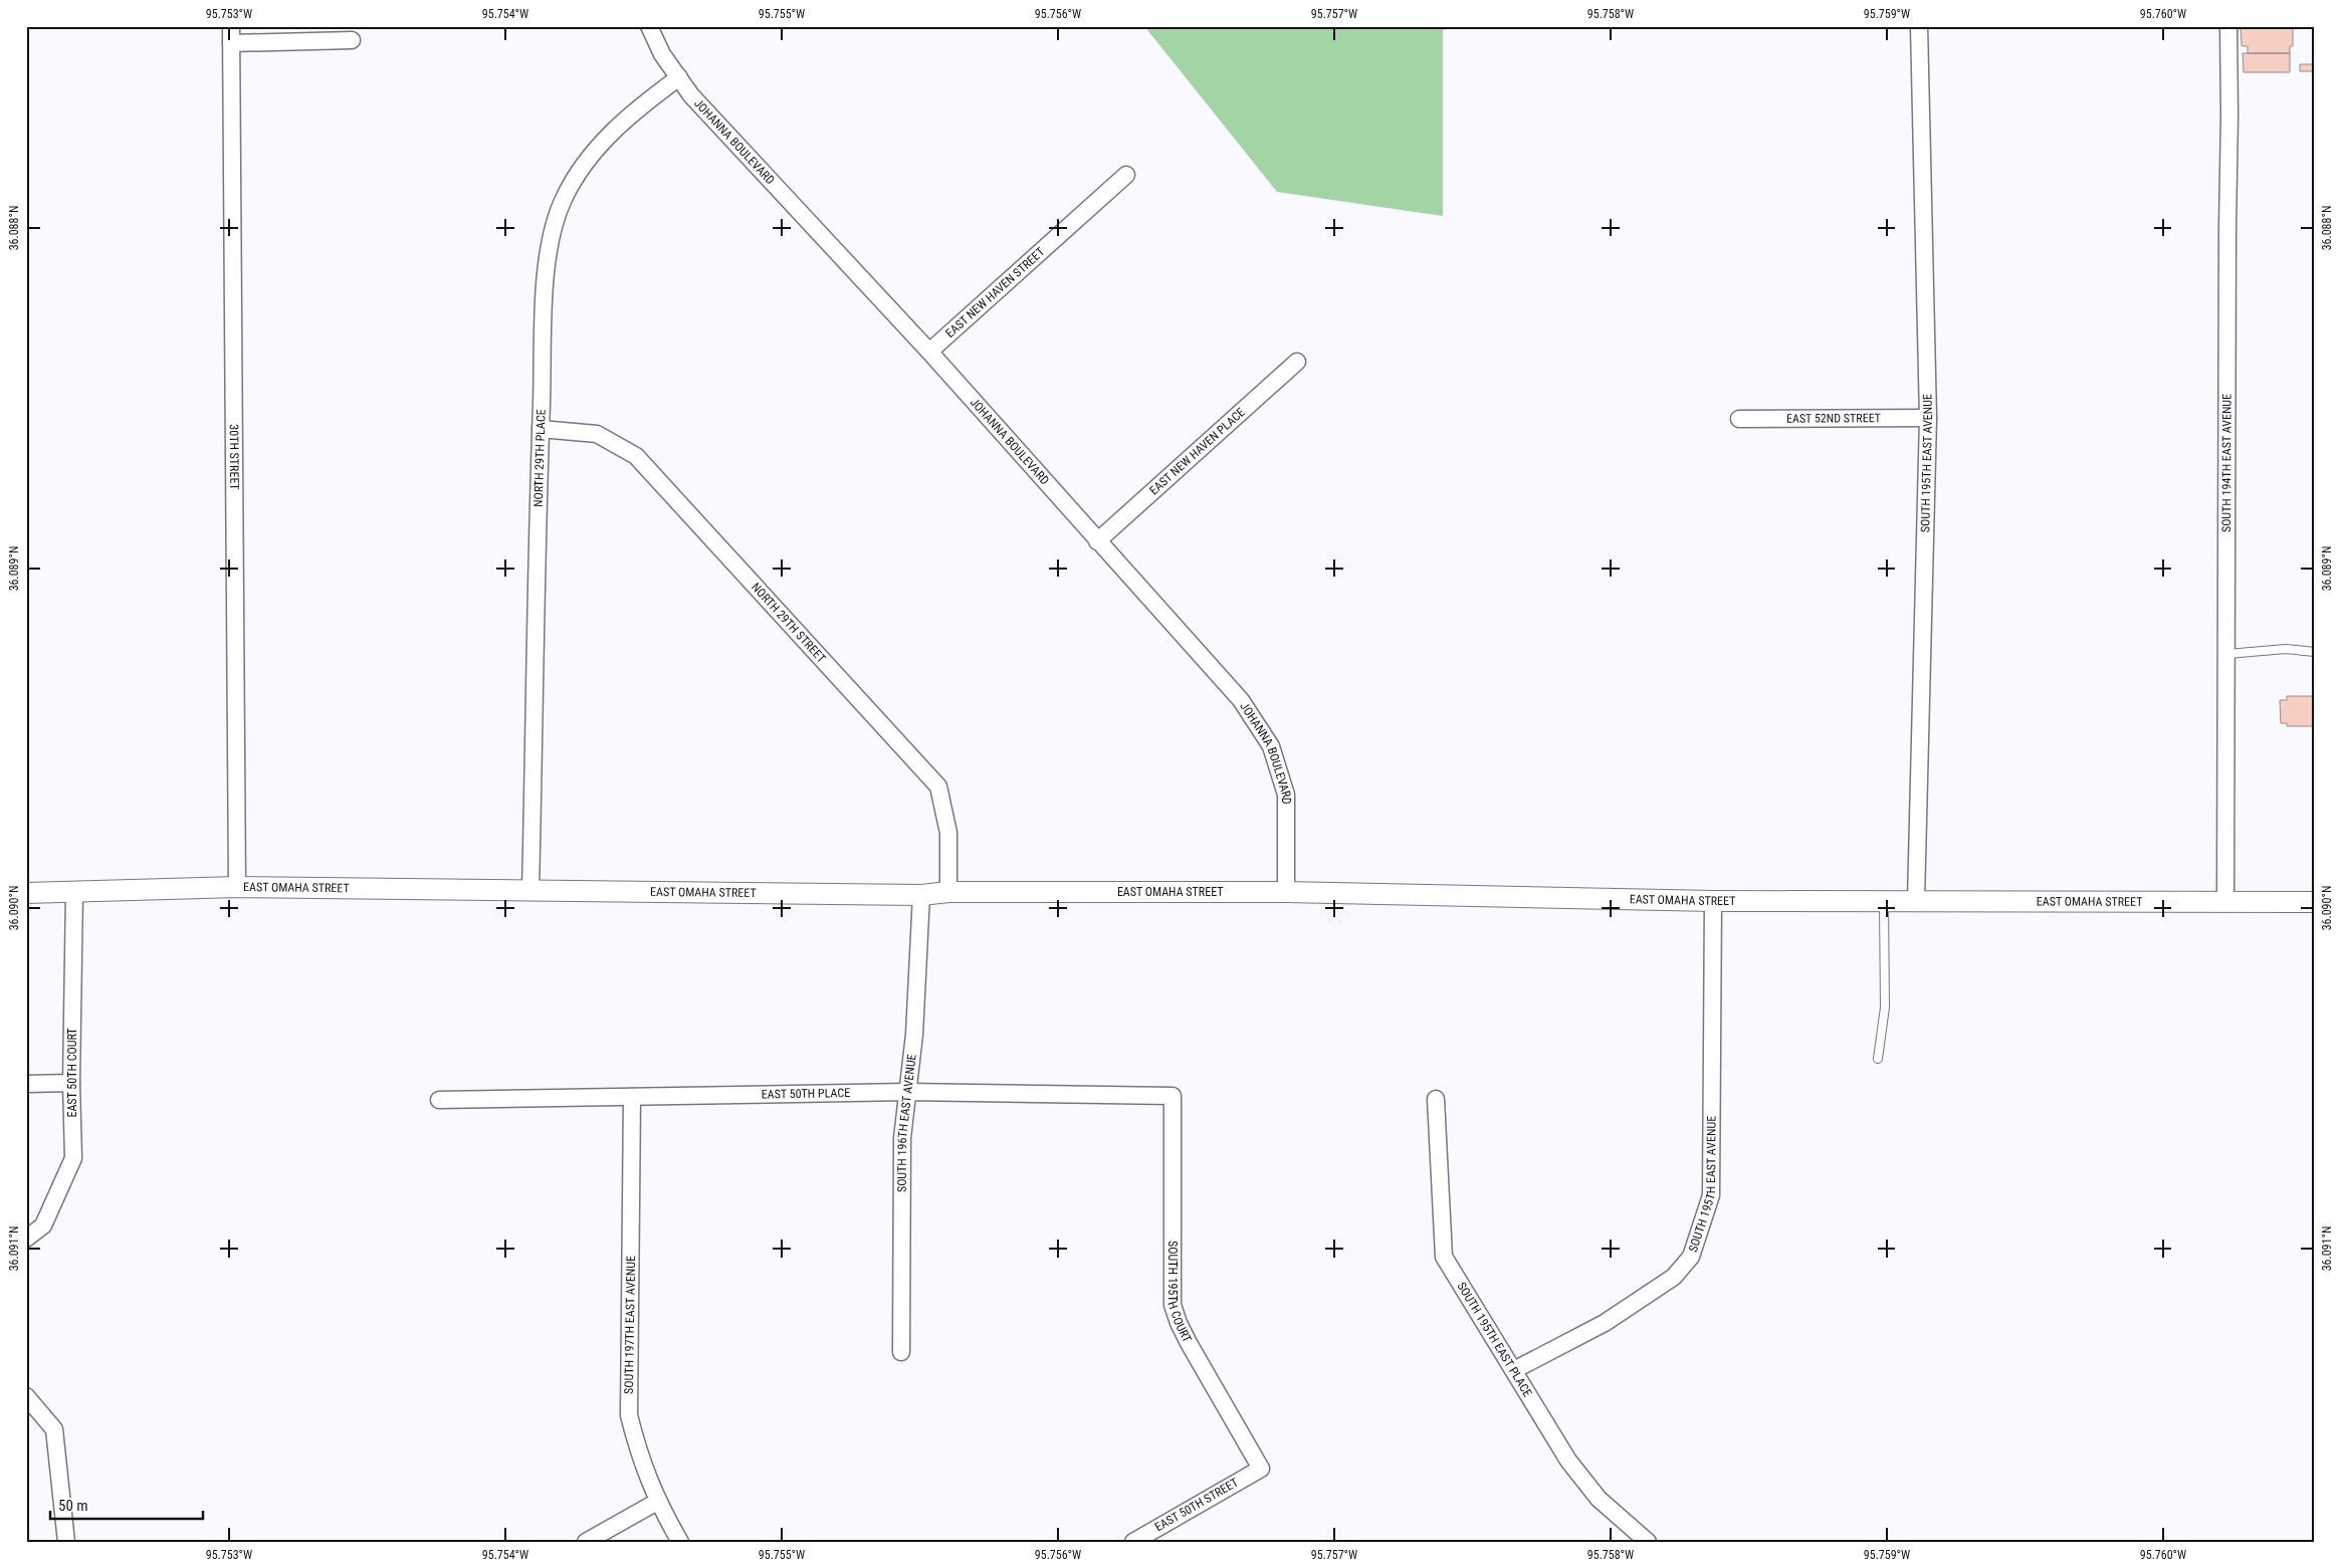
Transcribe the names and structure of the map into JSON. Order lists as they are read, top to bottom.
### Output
{
  "streets": {
    "street": [
      "JOHANNA BOULEVARD",
      "EAST NEW HAVEN STREET",
      "EAST 52ND STREET",
      "EAST NEW HAVEN PLACE",
      "30TH STREET",
      "NORTH 29TH PLACE",
      "SOUTH 195TH EAST AVENUE",
      "SOUTH 194TH EAST AVENUE",
      "NORTH 29TH STREET",
      "EAST OMAHA STREET",
      "EAST 50TH COURT",
      "EAST 50TH PLACE",
      "SOUTH 196TH EAST AVENUE",
      "SOUTH 195TH COURT",
      "SOUTH 197TH EAST AVENUE",
      "SOUTH 195TH EAST PLACE",
      "EAST 50TH STREET"
    ]
  },
  "crossings": [
    ["JOHANNA BOULEVARD", "EAST NEW HAVEN STREET"],
    ["JOHANNA BOULEVARD", "EAST NEW HAVEN PLACE"],
    ["JOHANNA BOULEVARD", "NORTH 29TH PLACE"],
    ["JOHANNA BOULEVARD", "EAST OMAHA STREET"],
    ["EAST 52ND STREET", "SOUTH 195TH EAST AVENUE"],
    ["30TH STREET", "EAST OMAHA STREET"],
    ["NORTH 29TH PLACE", "NORTH 29TH STREET"],
    ["NORTH 29TH PLACE", "EAST OMAHA STREET"],
    ["SOUTH 195TH EAST AVENUE", "EAST OMAHA STREET"],
    ["SOUTH 195TH EAST AVENUE", "SOUTH 195TH EAST PLACE"],
    ["SOUTH 194TH EAST AVENUE", "EAST OMAHA STREET"],
    ["NORTH 29TH STREET", "EAST OMAHA STREET"],
    ["EAST OMAHA STREET", "EAST 50TH COURT"],
    ["EAST OMAHA STREET", "SOUTH 196TH EAST AVENUE"],
    ["EAST 50TH PLACE", "SOUTH 196TH EAST AVENUE"],
    ["EAST 50TH PLACE", "SOUTH 195TH COURT"],
    ["EAST 50TH PLACE", "SOUTH 197TH EAST AVENUE"],
    ["SOUTH 195TH COURT", "EAST 50TH STREET"]
  ],
  "scale_bar": "50 m",
  "coordinates": [
    "95.753°W",
    "95.754°W",
    "95.755°W",
    "95.756°W",
    "95.757°W",
    "95.758°W",
    "95.759°W",
    "95.760°W",
    "36.088°N",
    "36.089°N",
    "36.090°N",
    "36.091°N"
  ]
}
